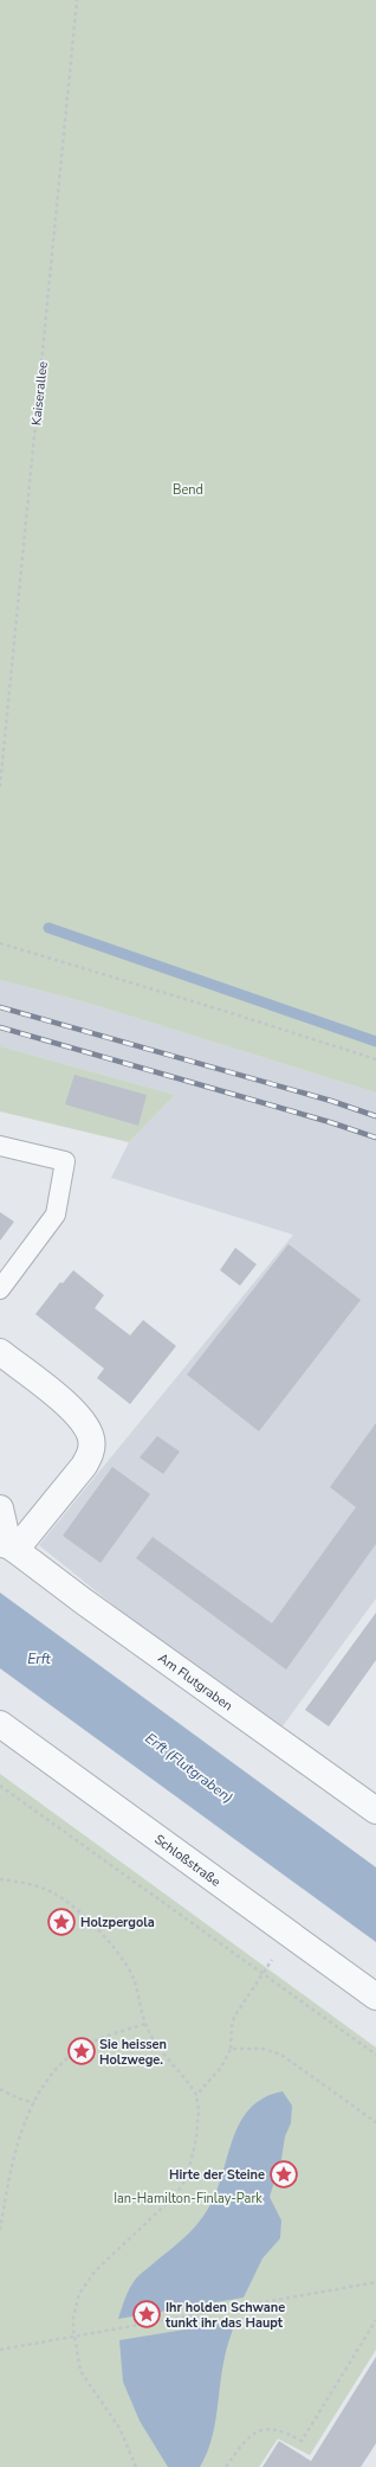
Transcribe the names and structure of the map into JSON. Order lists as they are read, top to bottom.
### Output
{
  "streets": {
    "street": ["Am Flutgraben", "Schloßstraße"],
    "path": ["Kaiserallee"]
  },
  "water": ["Erft", "Erft (Flutgraben)"],
  "parks": ["Bend", "Ian-Hamilton-Finlay-Park"],
  "places": {
    "place": [
      "Holzpergola",
      "Sie heissen Holzwege.",
      "Hirte der Steine",
      "Ihr holden Schwane tunkt ihr das Haupt"
    ]
  }
}
